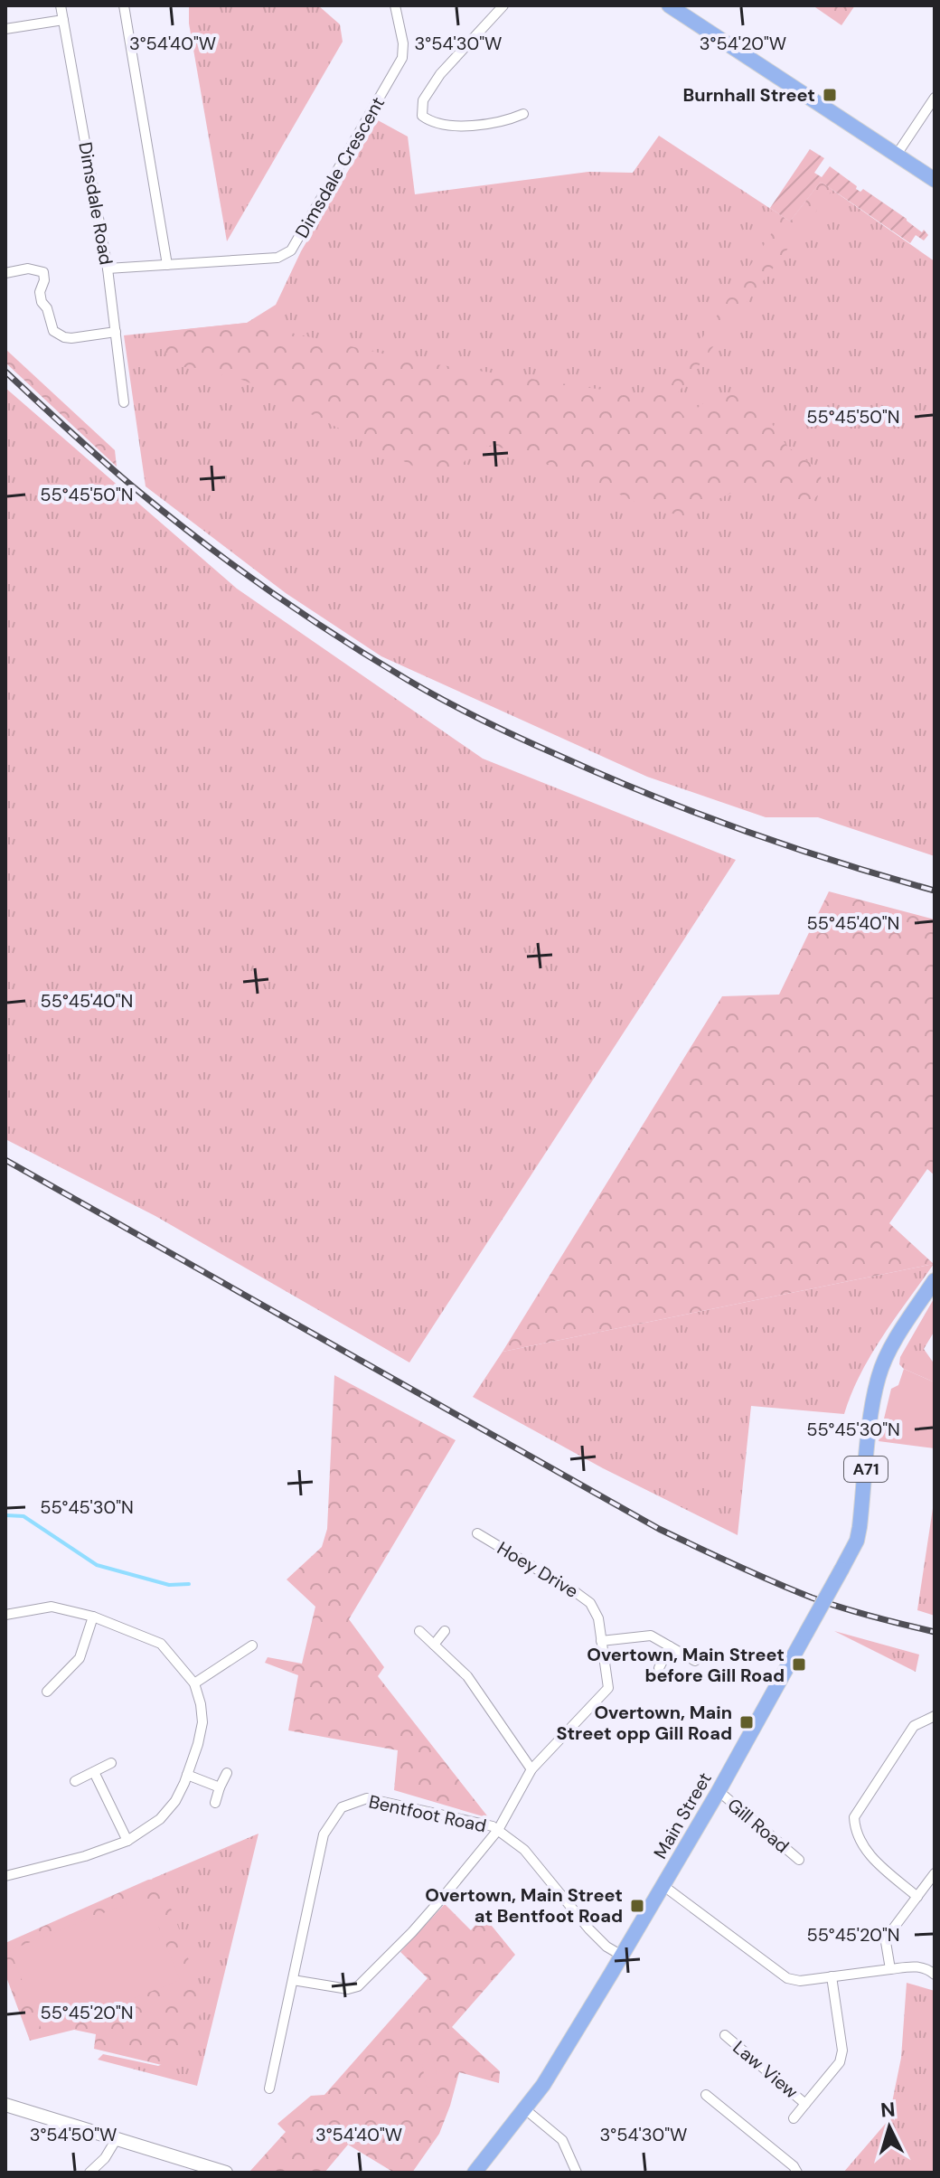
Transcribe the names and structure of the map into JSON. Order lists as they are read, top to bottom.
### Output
{
  "streets": {
    "main road": ["A71", "Main Street"],
    "street": [
      "Dimsdale Crescent",
      "Dimsdale Road",
      "Hoey Drive",
      "Bentfoot Road",
      "Gill Road",
      "Law View"
    ]
  },
  "crossings": [
    ["Dimsdale Crescent", "Dimsdale Road"],
    ["Hoey Drive", "Bentfoot Road"],
    ["Bentfoot Road", "Main Street"],
    ["Main Street", "Gill Road"]
  ],
  "places": {
    "transit": [
      "Burnhall Street",
      "Overtown, Main Street before Gill Road",
      "Overtown, Main Street opp Gill Road",
      "Overtown, Main Street at Bentfoot Road"
    ]
  },
  "north": "top",
  "coordinates": [
    "3°54'40\"W",
    "3°54'30\"W",
    "3°54'20\"W",
    "55°45'50\"N",
    "55°45'40\"N",
    "55°45'30\"N",
    "55°45'20\"N",
    "3°54'50\"W"
  ]
}
